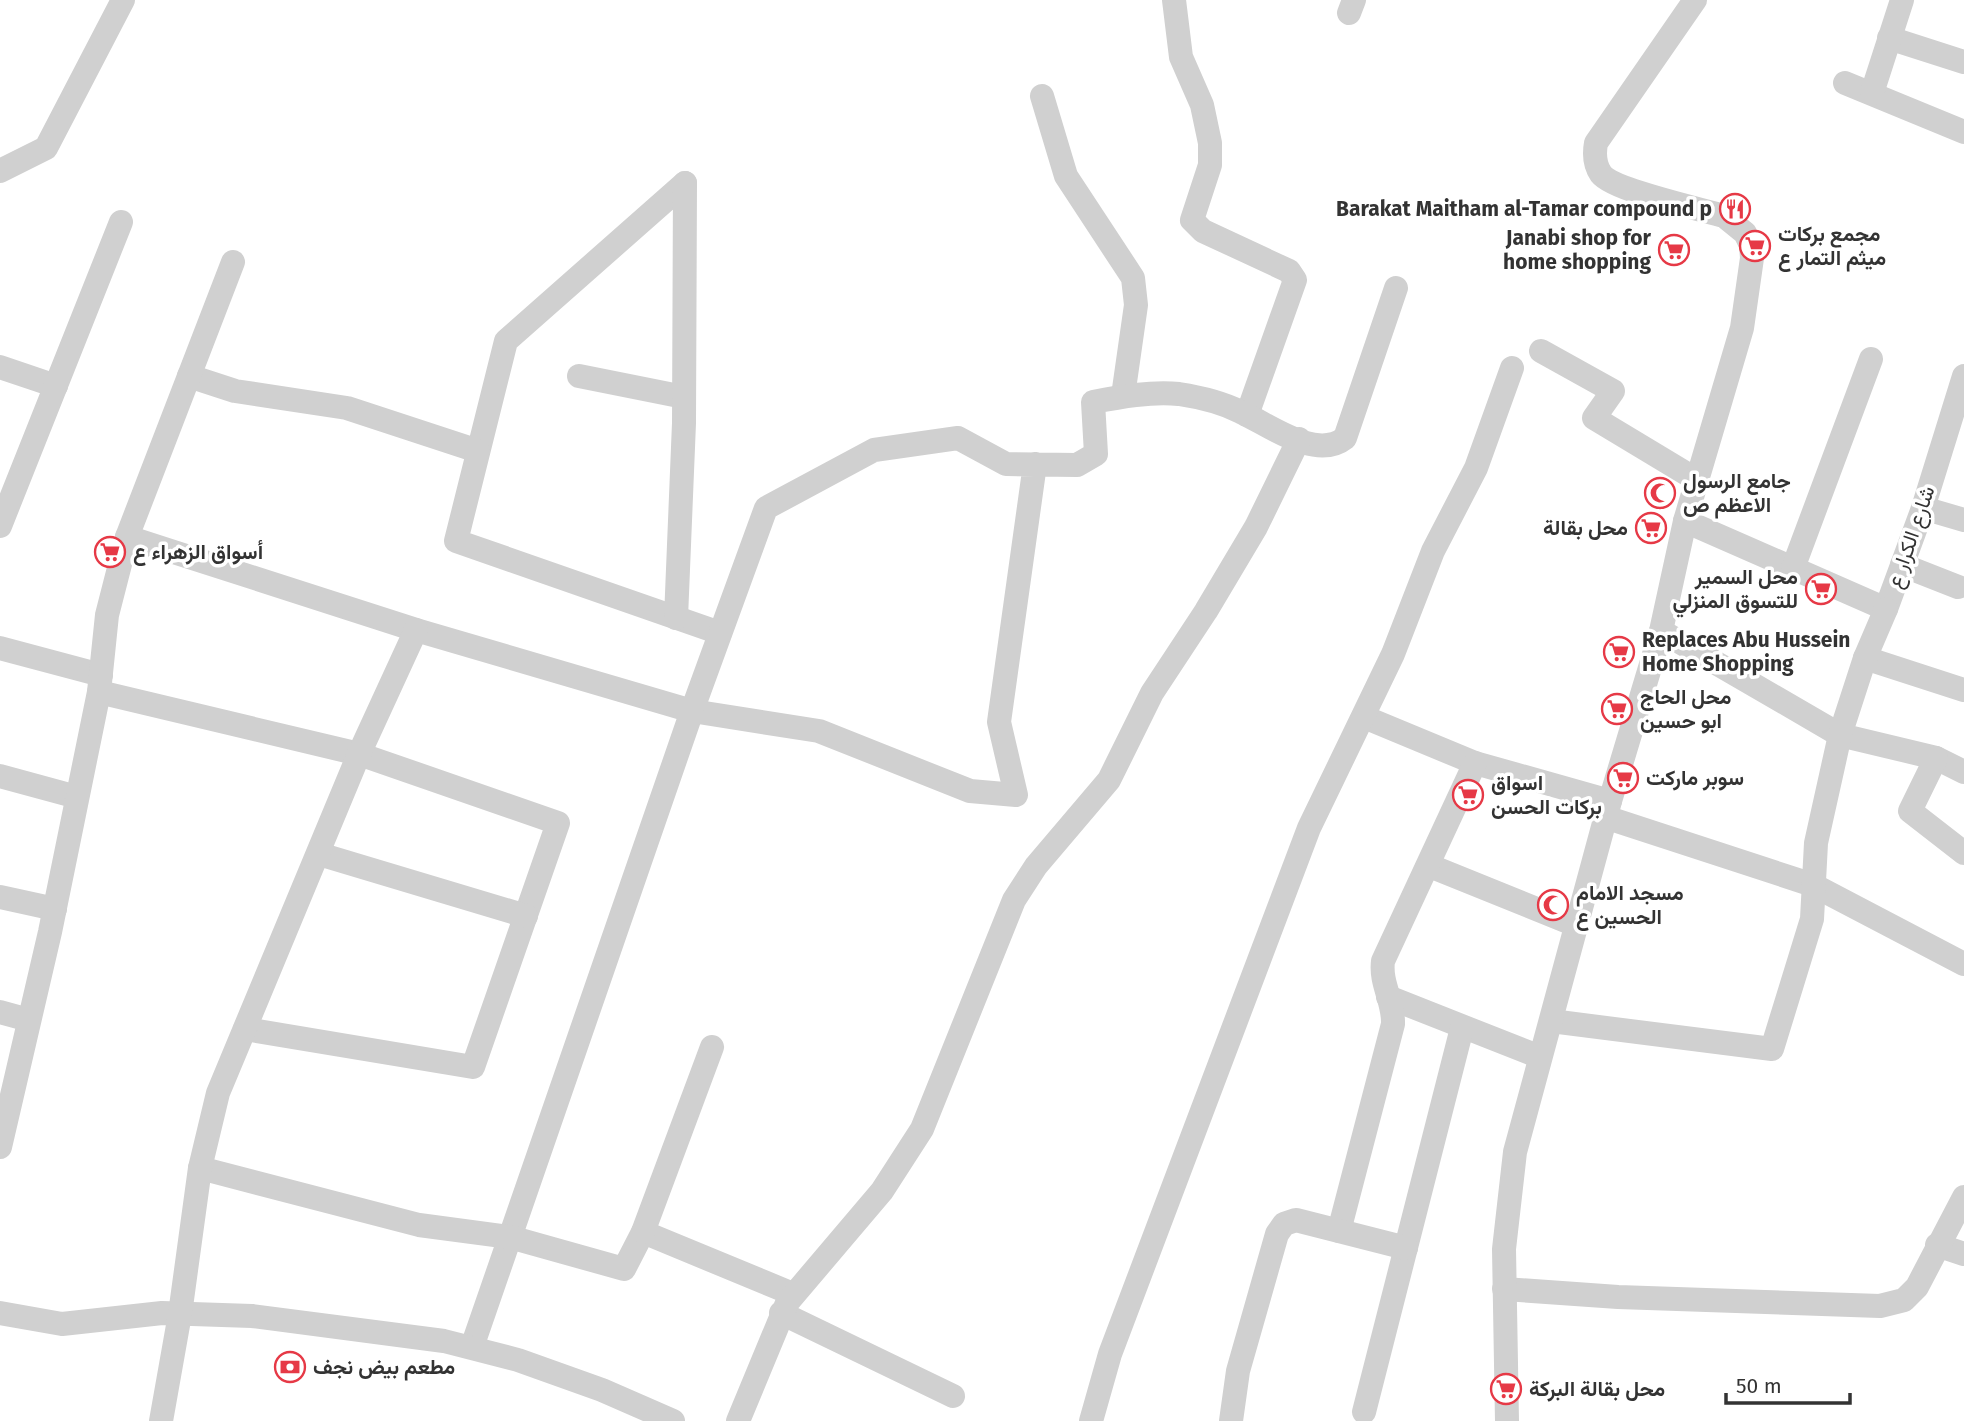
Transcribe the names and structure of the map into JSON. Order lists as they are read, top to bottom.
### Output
{
  "streets": {
    "street": ["شارع الكرار ع"]
  },
  "places": {
    "restaurant": ["Barakat Maitham al-Tamar compound p"],
    "supermarket": [
      "مجمع بركات ميثم التمار ع",
      "Janabi shop for home shopping",
      "محل بقالة",
      "أسواق الزهراء ع",
      "محل السمير للتسوق المنزلي",
      "Replaces Abu Hussein Home Shopping",
      "محل الحاج ابو حسين",
      "سوبر ماركت",
      "اسواق بركات الحسن",
      "محل بقالة البركة"
    ],
    "mosque": ["جامع الرسول الاعظم ص", "مسجد الامام الحسين ع"],
    "bank": ["مطعم بيض نجف"]
  },
  "scale_bar": "50 m"
}
